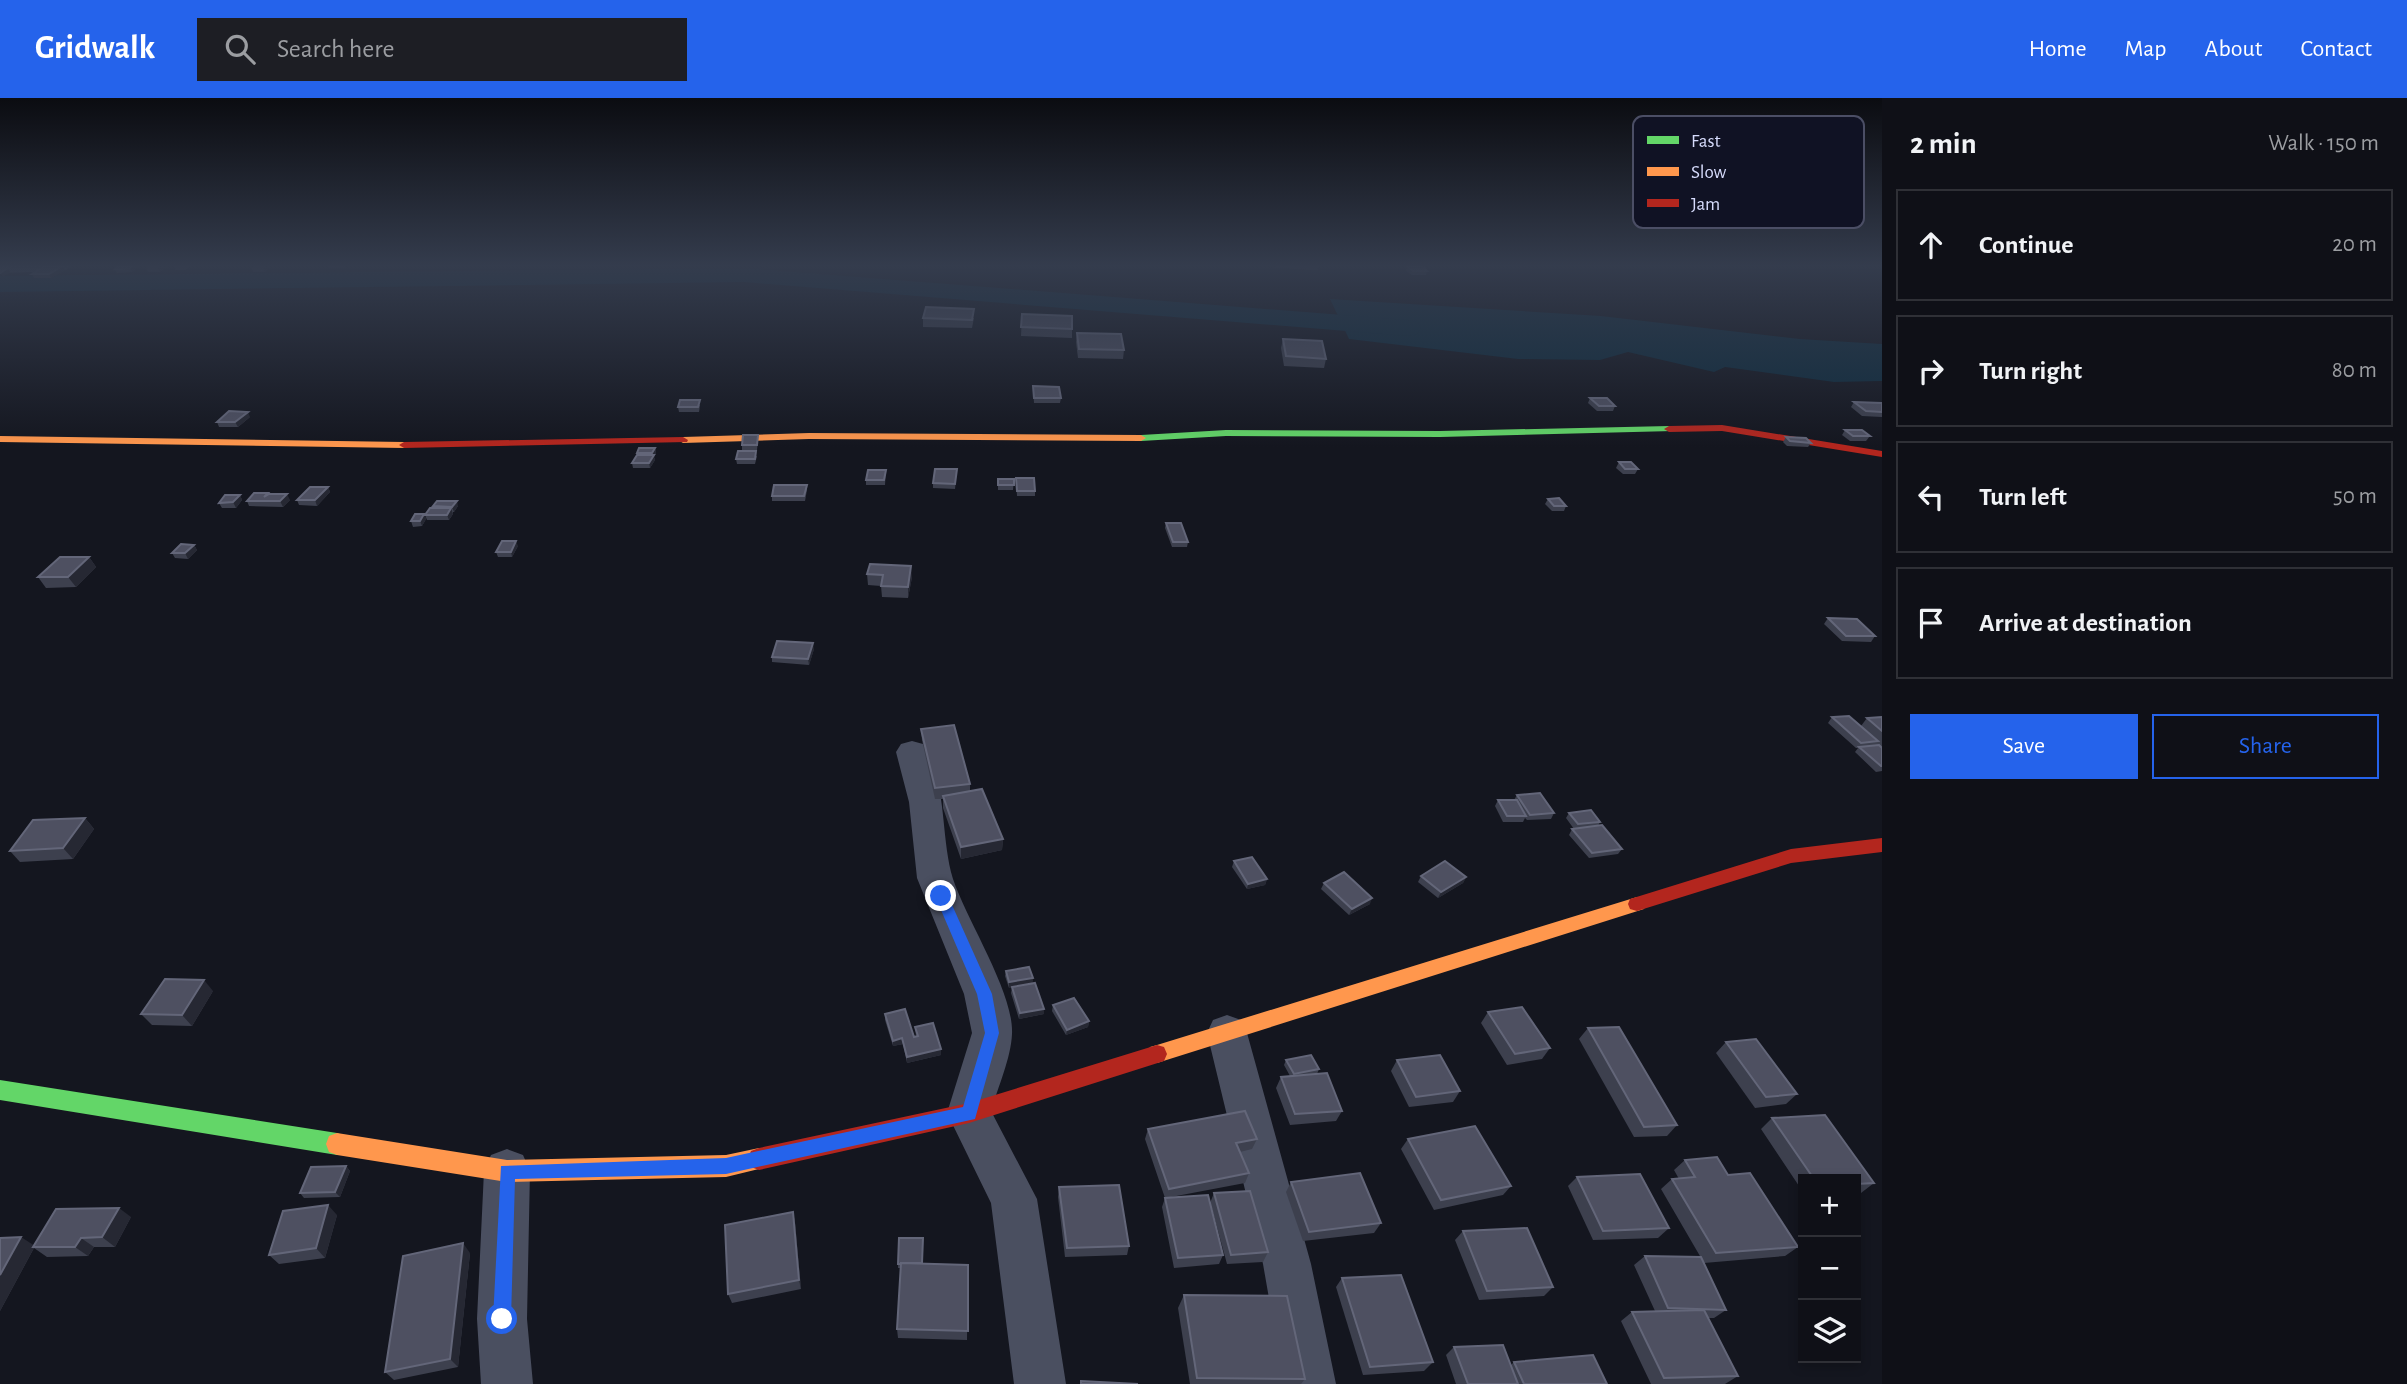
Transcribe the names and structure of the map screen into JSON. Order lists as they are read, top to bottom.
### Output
{
  "legend": ["Fast", "Slow", "Jam"],
  "page": {
    "header": "Gridwalk",
    "search": "Search here",
    "nav": [
      "Home",
      "Map",
      "About",
      "Contact"
    ],
    "heading": ["2 min", "Walk · 150 m"],
    "list": [
      ["Continue", "20 m"],
      ["Turn right", "80 m"],
      ["Turn left", "50 m"],
      "Arrive at destination"
    ],
    "buttons": ["Save", "Share"],
    "map_buttons": ["+", "−"]
  }
}
